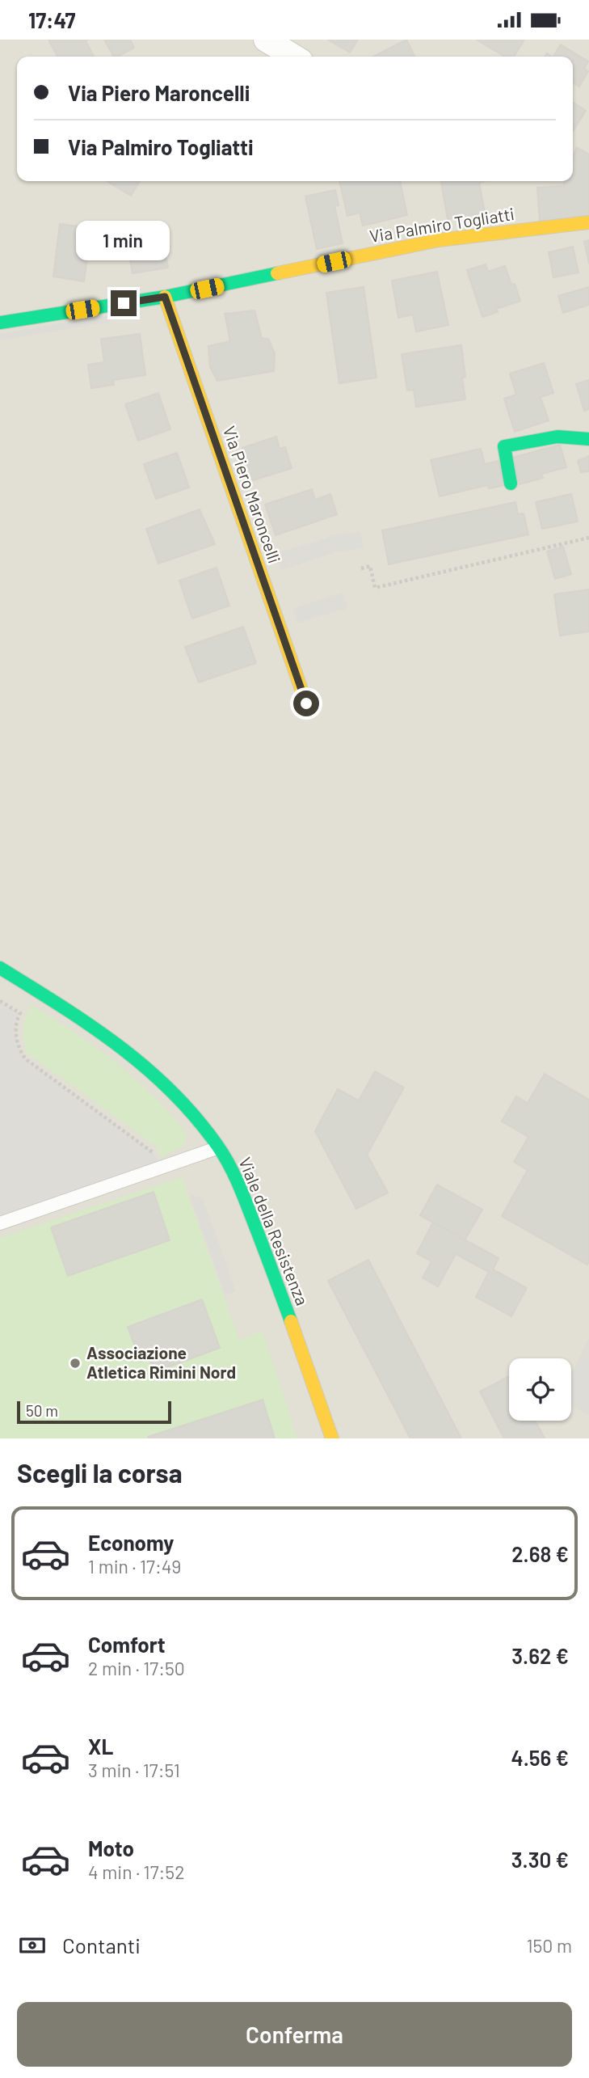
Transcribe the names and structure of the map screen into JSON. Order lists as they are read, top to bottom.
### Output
{
  "streets": {
    "street": ["Via Palmiro Togliatti", "Via Piero Maroncelli", "Viale della Resistenza"]
  },
  "crossings": [
    ["Via Palmiro Togliatti", "Via Piero Maroncelli"]
  ],
  "places": ["Associazione Atletica Rimini Nord"],
  "scale_bar": "50 m",
  "page": {
    "status": "17:47",
    "banner": ["Via Piero Maroncelli", "Via Palmiro Togliatti"],
    "bubble": "1 min",
    "scale": "50 m",
    "heading": "Scegli la corsa",
    "list": [
      {
        "name": "Economy",
        "note": "1 min · 17:49",
        "value": "2.68 €"
      },
      {
        "name": "Comfort",
        "note": "2 min · 17:50",
        "value": "3.62 €"
      },
      {
        "name": "XL",
        "note": "3 min · 17:51",
        "value": "4.56 €"
      },
      {
        "name": "Moto",
        "note": "4 min · 17:52",
        "value": "3.30 €"
      }
    ],
    "pay": ["Contanti", "150 m"],
    "buttons": "Conferma"
  }
}
